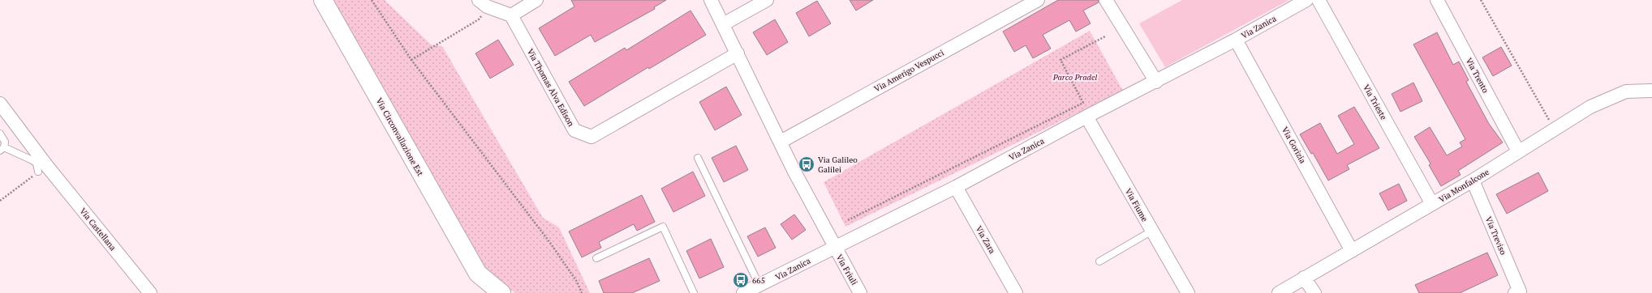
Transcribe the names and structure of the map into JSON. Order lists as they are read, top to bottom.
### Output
{
  "streets": {
    "main road": ["Via Circonvallazione Est"],
    "street": [
      "Via Zanica",
      "Via Amerigo Vespucci",
      "Via Trento",
      "Via Thomas Alva Edison",
      "Via Trieste",
      "Via Gorizia",
      "Via Monfalcone",
      "Via Fiume",
      "Via Castellana",
      "Via Treviso",
      "Via Zara",
      "Via Friuli"
    ]
  },
  "crossings": [
    ["Via Zanica", "Via Gorizia"],
    ["Via Zanica", "Via Fiume"],
    ["Via Zanica", "Via Zara"],
    ["Via Zanica", "Via Friuli"],
    ["Via Trento", "Via Monfalcone"],
    ["Via Trieste", "Via Monfalcone"],
    ["Via Gorizia", "Via Monfalcone"],
    ["Via Monfalcone", "Via Treviso"]
  ],
  "parks": ["Parco Pradel"],
  "places": {
    "bus stop": ["Via Galileo Galilei", "665"]
  }
}
